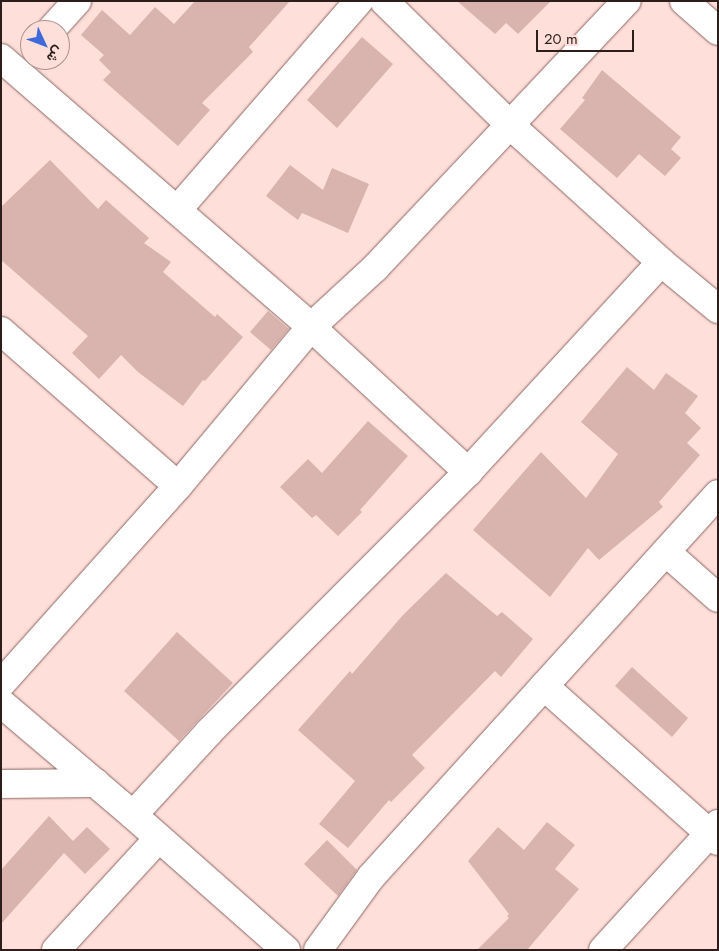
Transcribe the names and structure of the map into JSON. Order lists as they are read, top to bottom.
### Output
{
  "scale_bar": "20 m",
  "north": "bottom right"
}
